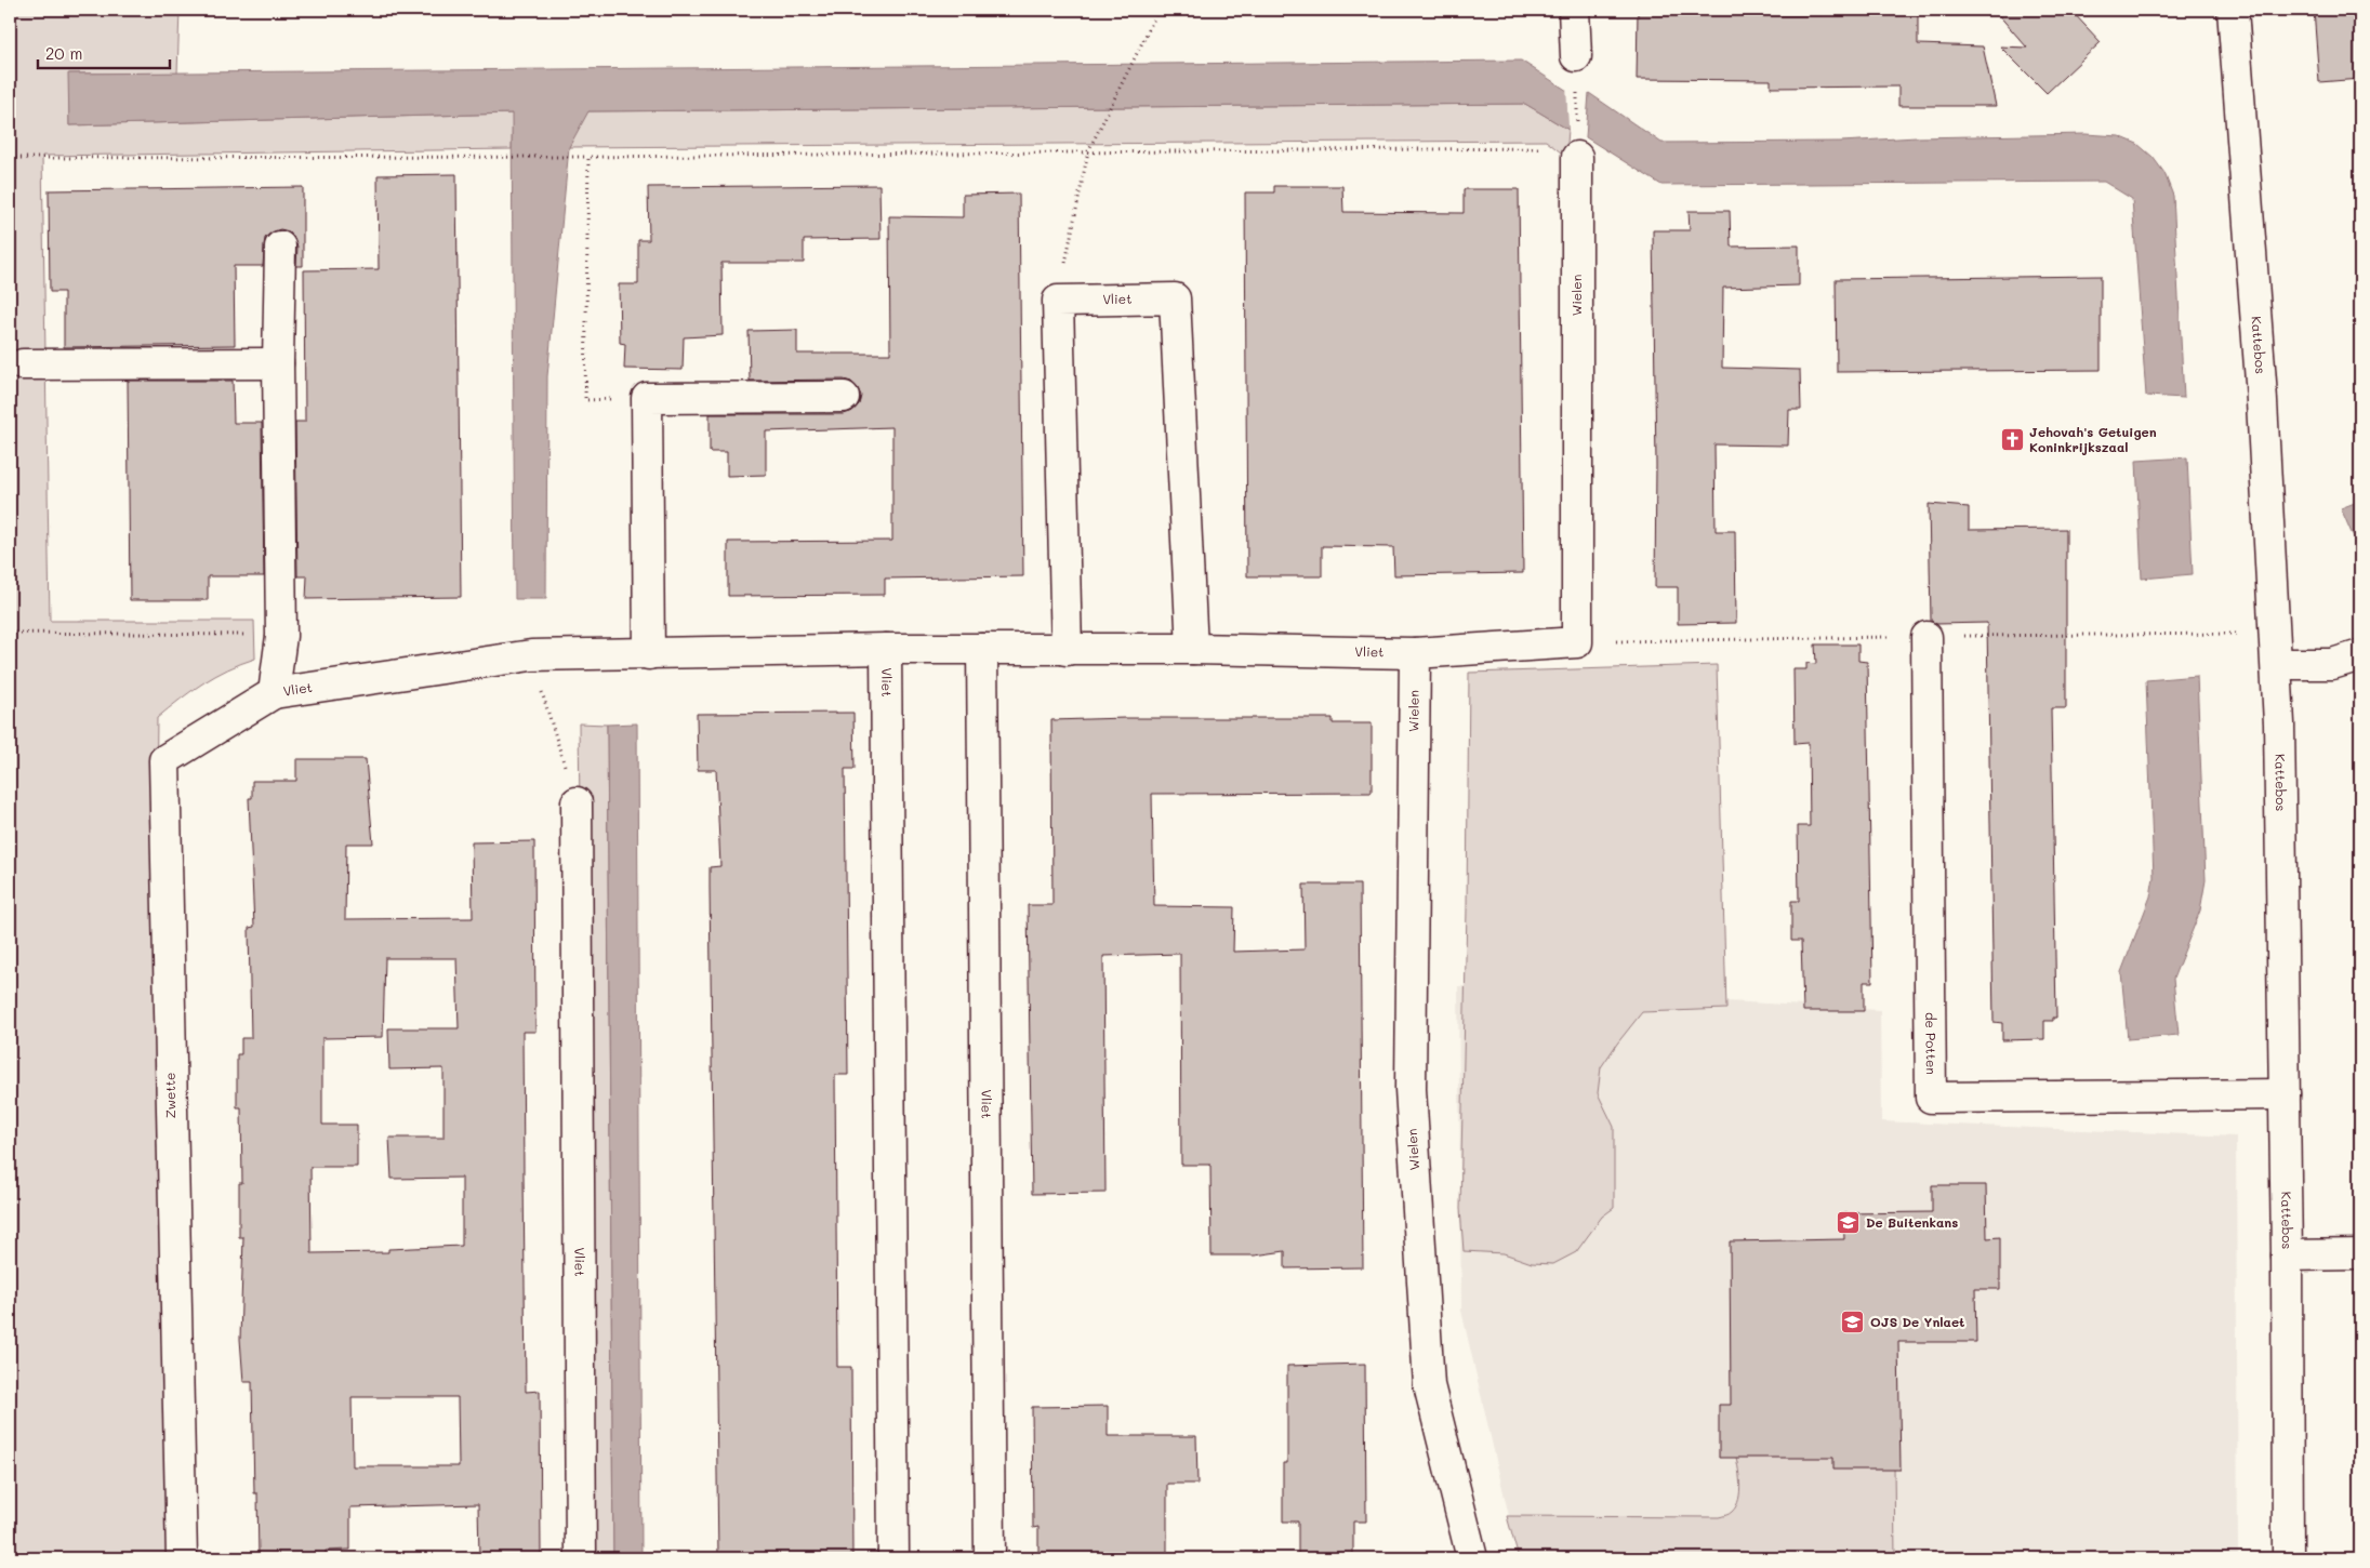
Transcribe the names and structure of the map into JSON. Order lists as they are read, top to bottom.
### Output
{
  "streets": {
    "street": [
      "Wielen",
      "Vliet",
      "Kattebos",
      "de Potten",
      "Zwette"
    ]
  },
  "crossings": [
    ["Wielen", "Vliet"],
    ["Vliet", "Zwette"],
    ["Kattebos", "de Potten"]
  ],
  "places": {
    "church": ["Jehovah's Getuigen Koninkrijkszaal"],
    "school or university": ["De Buitenkans", "OJS De Ynlaet"]
  },
  "scale_bar": "20 m"
}
